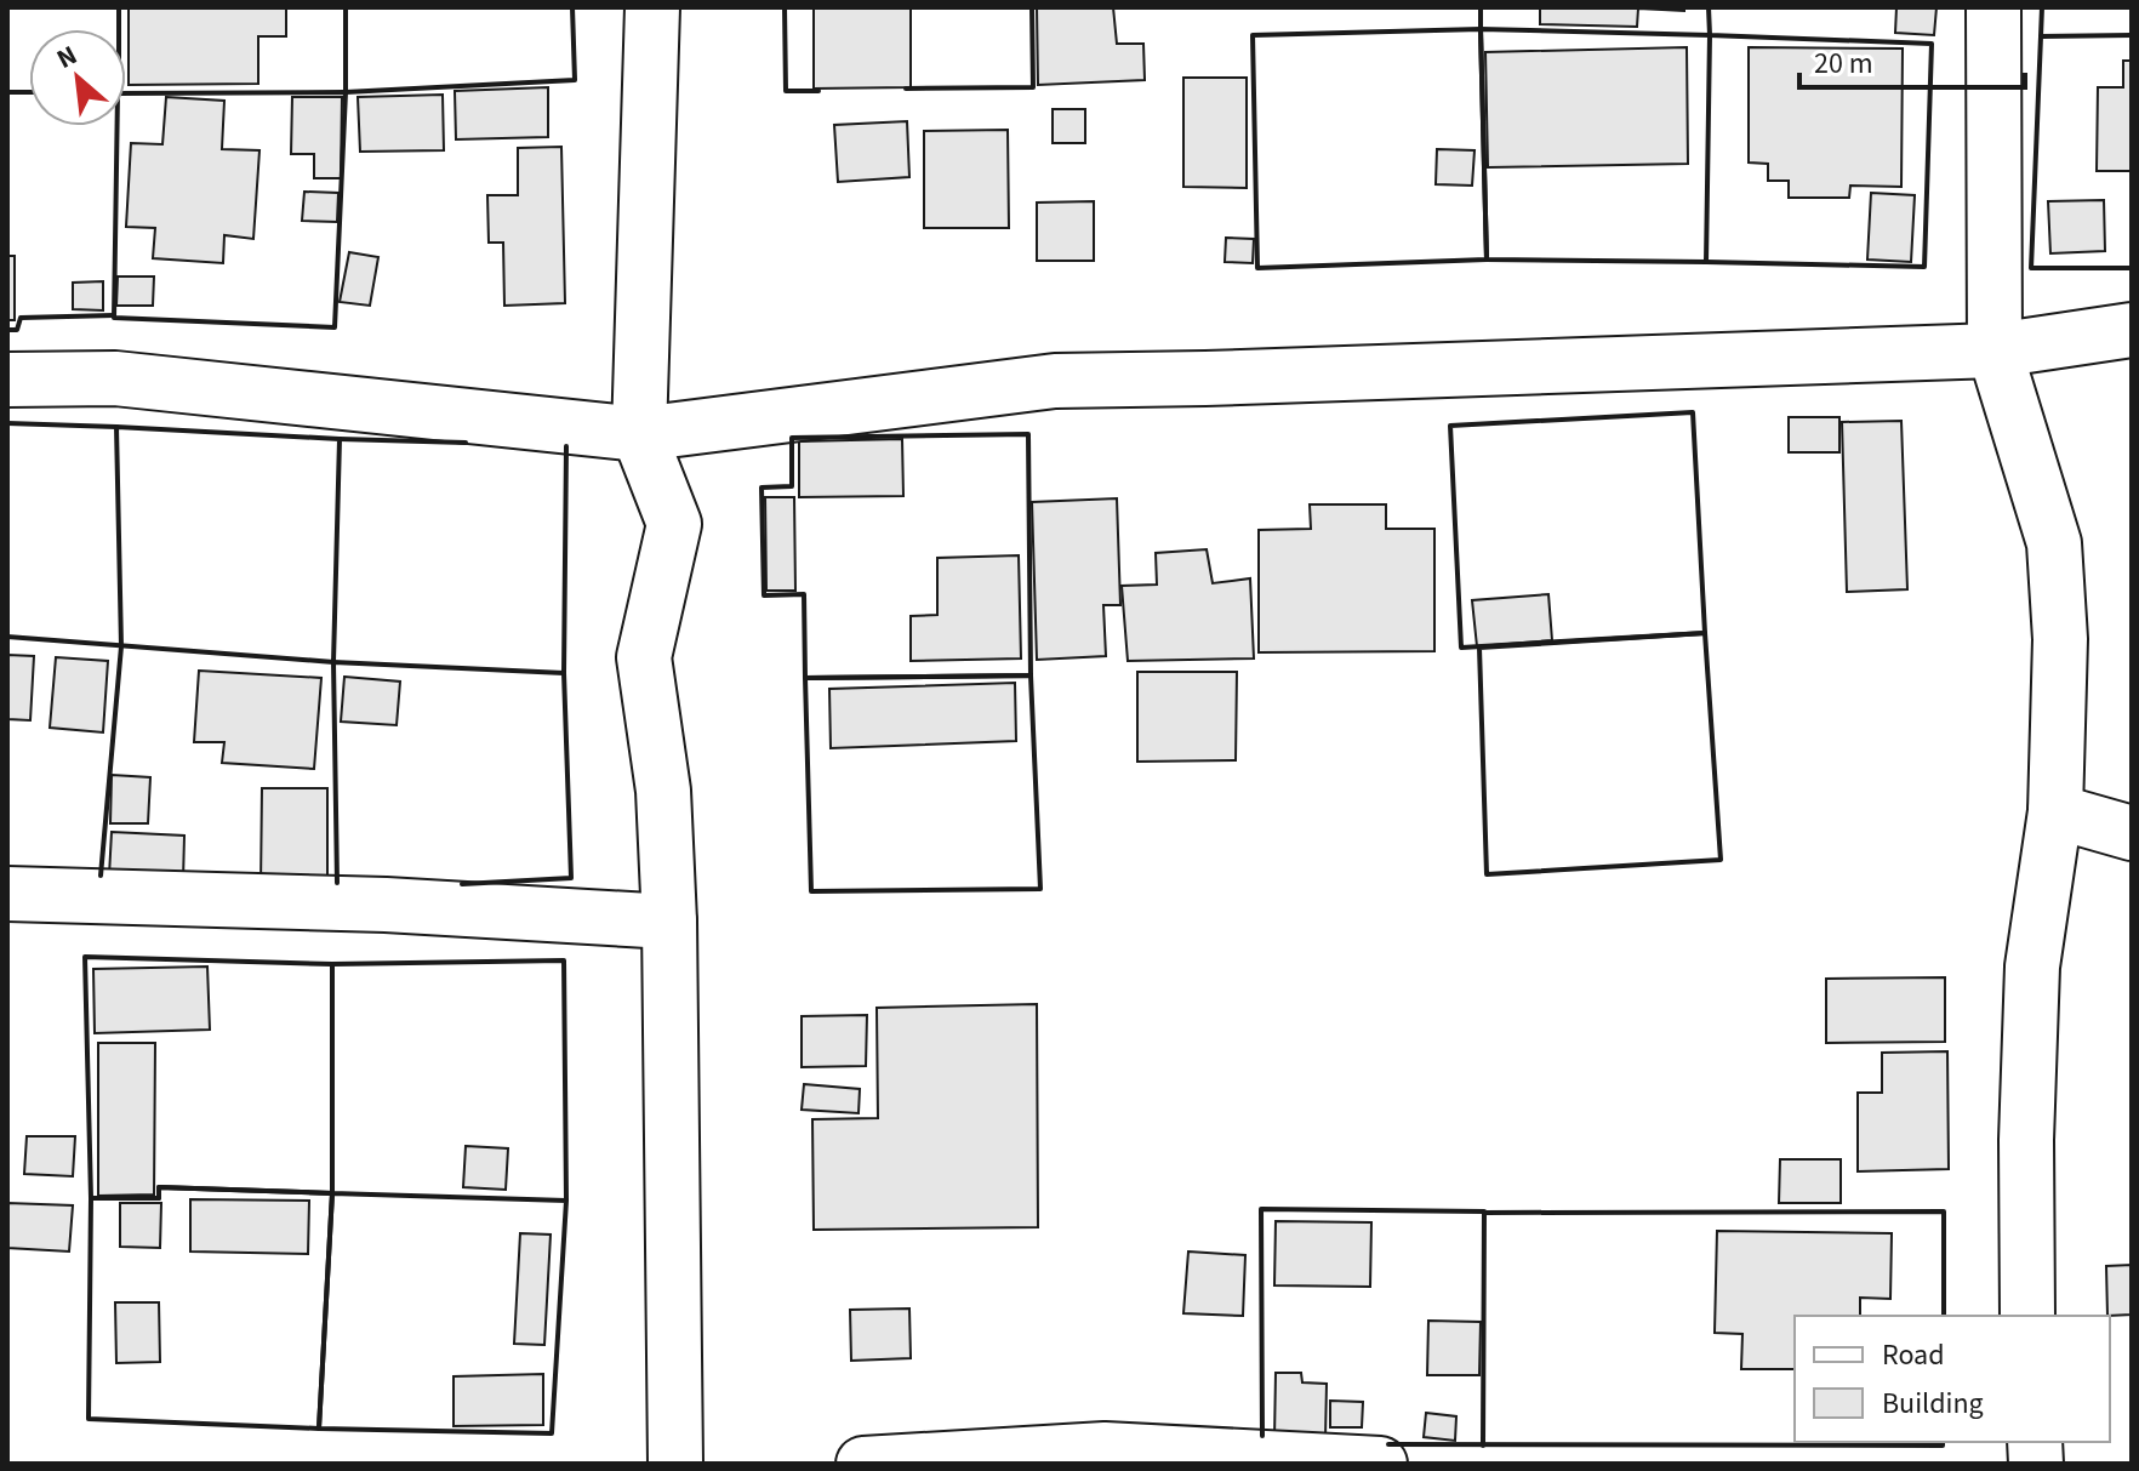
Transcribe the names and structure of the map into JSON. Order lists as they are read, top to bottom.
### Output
{
  "legend": ["Road", "Building"],
  "scale_bar": "20 m",
  "north": "top left"
}
